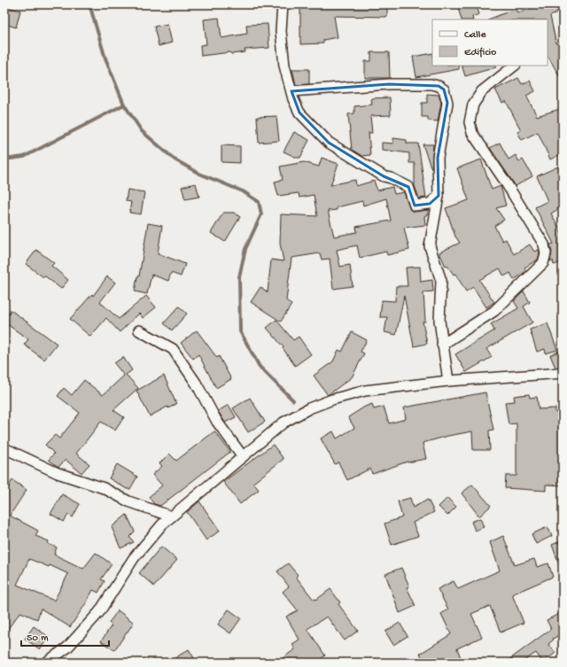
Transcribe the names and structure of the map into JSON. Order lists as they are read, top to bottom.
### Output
{
  "legend": ["Calle", "Edificio"],
  "scale_bar": "50 m"
}
